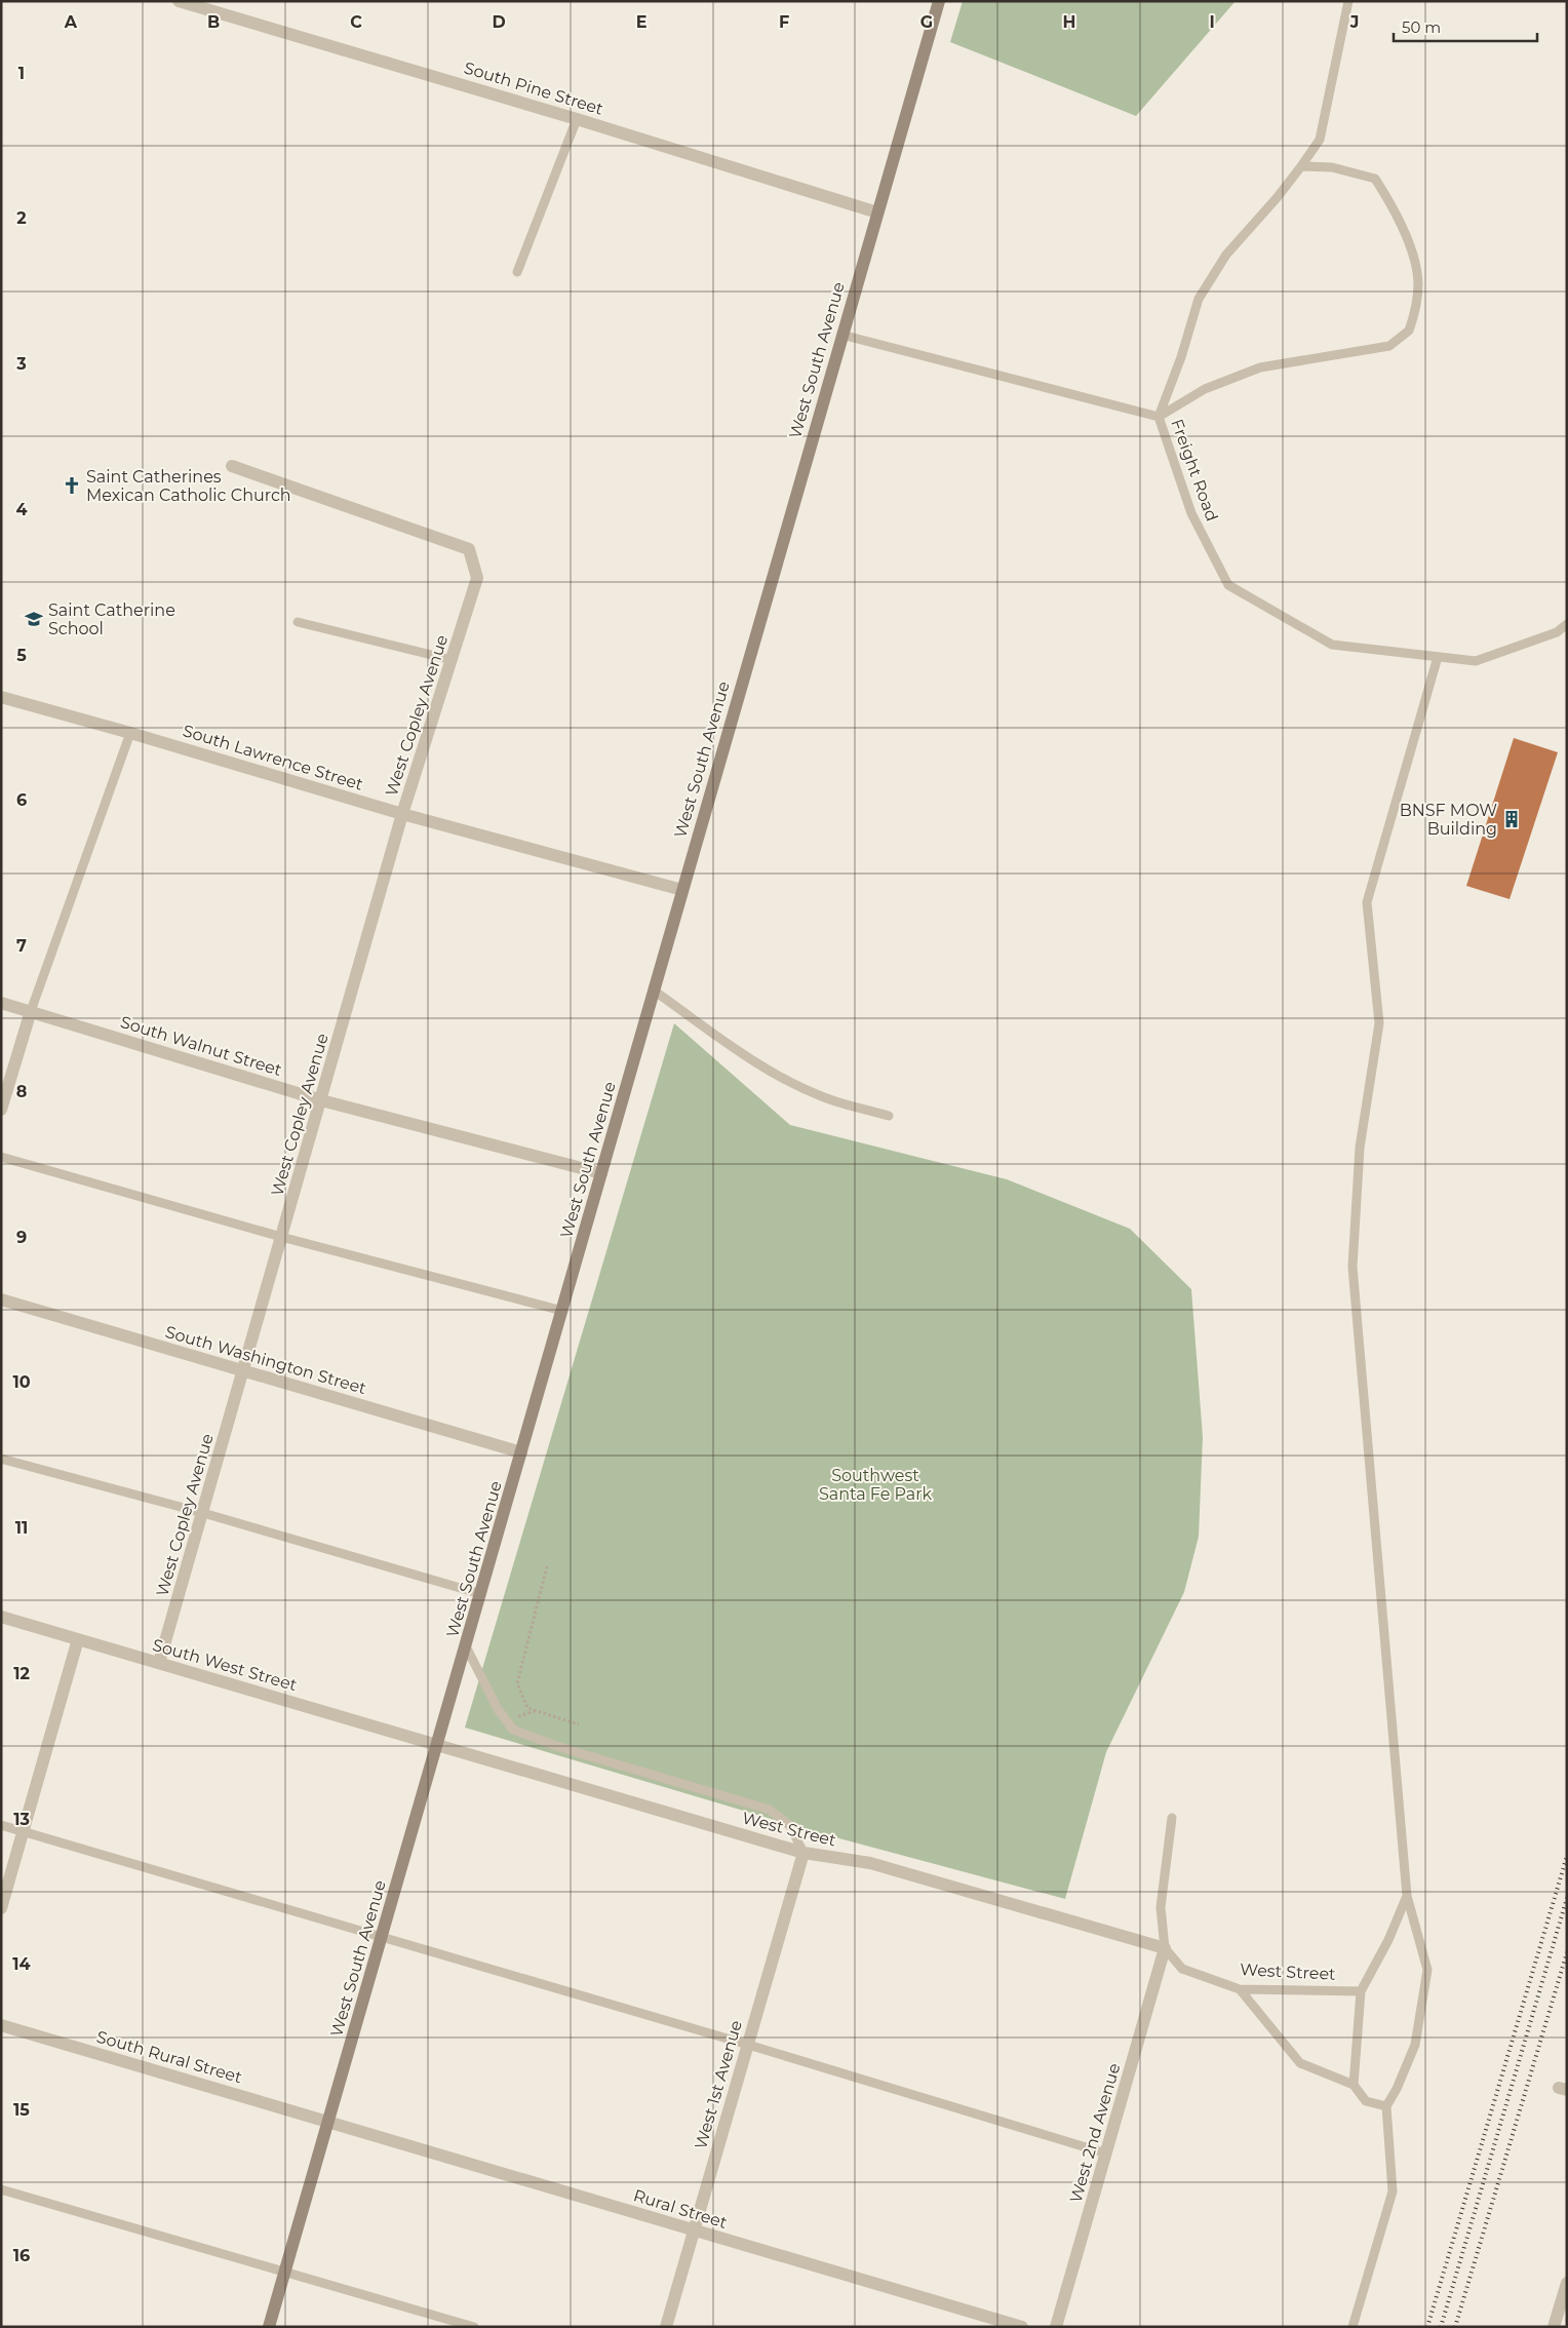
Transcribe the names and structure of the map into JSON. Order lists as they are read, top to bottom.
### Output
{
  "streets": {
    "main road": ["West South Avenue"],
    "street": [
      "South Pine Street",
      "West Copley Avenue",
      "South Lawrence Street",
      "South Walnut Street",
      "South Washington Street",
      "South West Street",
      "West Street",
      "South Rural Street",
      "West 1st Avenue",
      "West 2nd Avenue",
      "Rural Street"
    ],
    "lane": ["Freight Road"]
  },
  "crossings": [
    ["South Pine Street", "West South Avenue"],
    ["West South Avenue", "Freight Road"],
    ["West South Avenue", "South Lawrence Street"],
    ["West South Avenue", "South Walnut Street"],
    ["West South Avenue", "South Washington Street"],
    ["West South Avenue", "South West Street"],
    ["West South Avenue", "West Street"],
    ["West South Avenue", "South Rural Street"],
    ["West South Avenue", "Rural Street"],
    ["West Copley Avenue", "South Lawrence Street"],
    ["West Copley Avenue", "South Walnut Street"],
    ["West Copley Avenue", "South Washington Street"],
    ["West Copley Avenue", "South West Street"],
    ["South West Street", "West Street"],
    ["West Street", "West 1st Avenue"],
    ["West Street", "West 2nd Avenue"],
    ["South Rural Street", "Rural Street"],
    ["West 1st Avenue", "Rural Street"]
  ],
  "parks": ["Southwest Santa Fe Park"],
  "places": {
    "church": ["Saint Catherines Mexican Catholic Church"],
    "school or university": ["Saint Catherine School"],
    "building": ["BNSF MOW Building"]
  },
  "scale_bar": "50 m",
  "grid": {
    "columns": [
      "A",
      "B",
      "C",
      "D",
      "E",
      "F",
      "G",
      "H",
      "I",
      "J"
    ],
    "rows": [
      "1",
      "2",
      "3",
      "4",
      "5",
      "6",
      "7",
      "8",
      "9",
      "10",
      "11",
      "12",
      "13",
      "14",
      "15",
      "16"
    ]
  }
}
